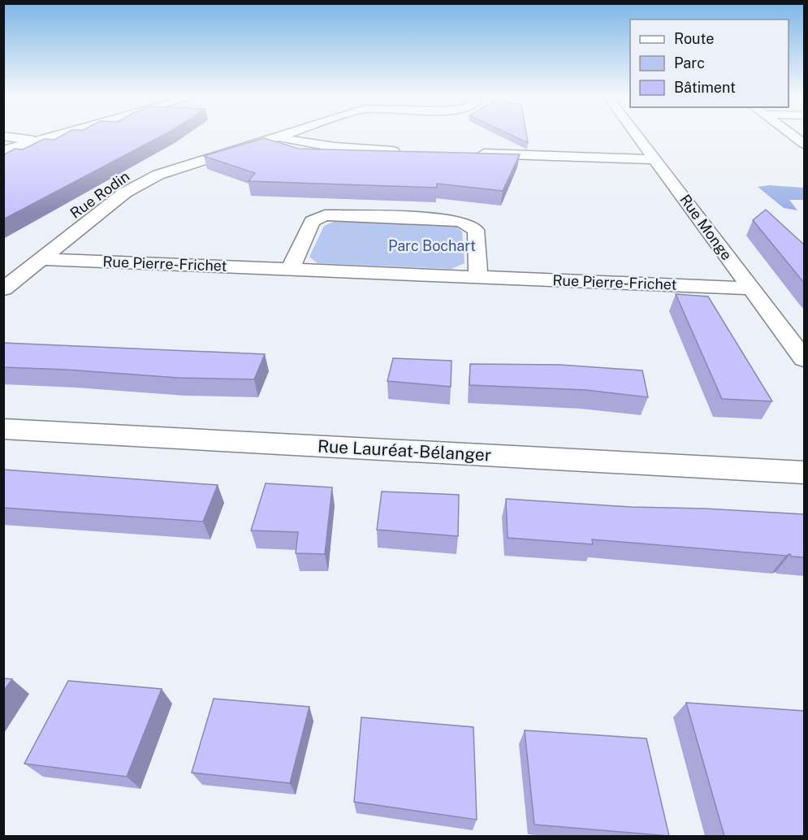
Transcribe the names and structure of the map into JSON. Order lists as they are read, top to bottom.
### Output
{
  "streets": {
    "street": [
      "Rue Rodin",
      "Rue Monge",
      "Rue Pierre-Frichet",
      "Rue Lauréat-Bélanger"
    ]
  },
  "crossings": [
    ["Rue Rodin", "Rue Pierre-Frichet"],
    ["Rue Monge", "Rue Pierre-Frichet"]
  ],
  "parks": ["Parc Bochart"],
  "legend": ["Route", "Parc", "Bâtiment"]
}
